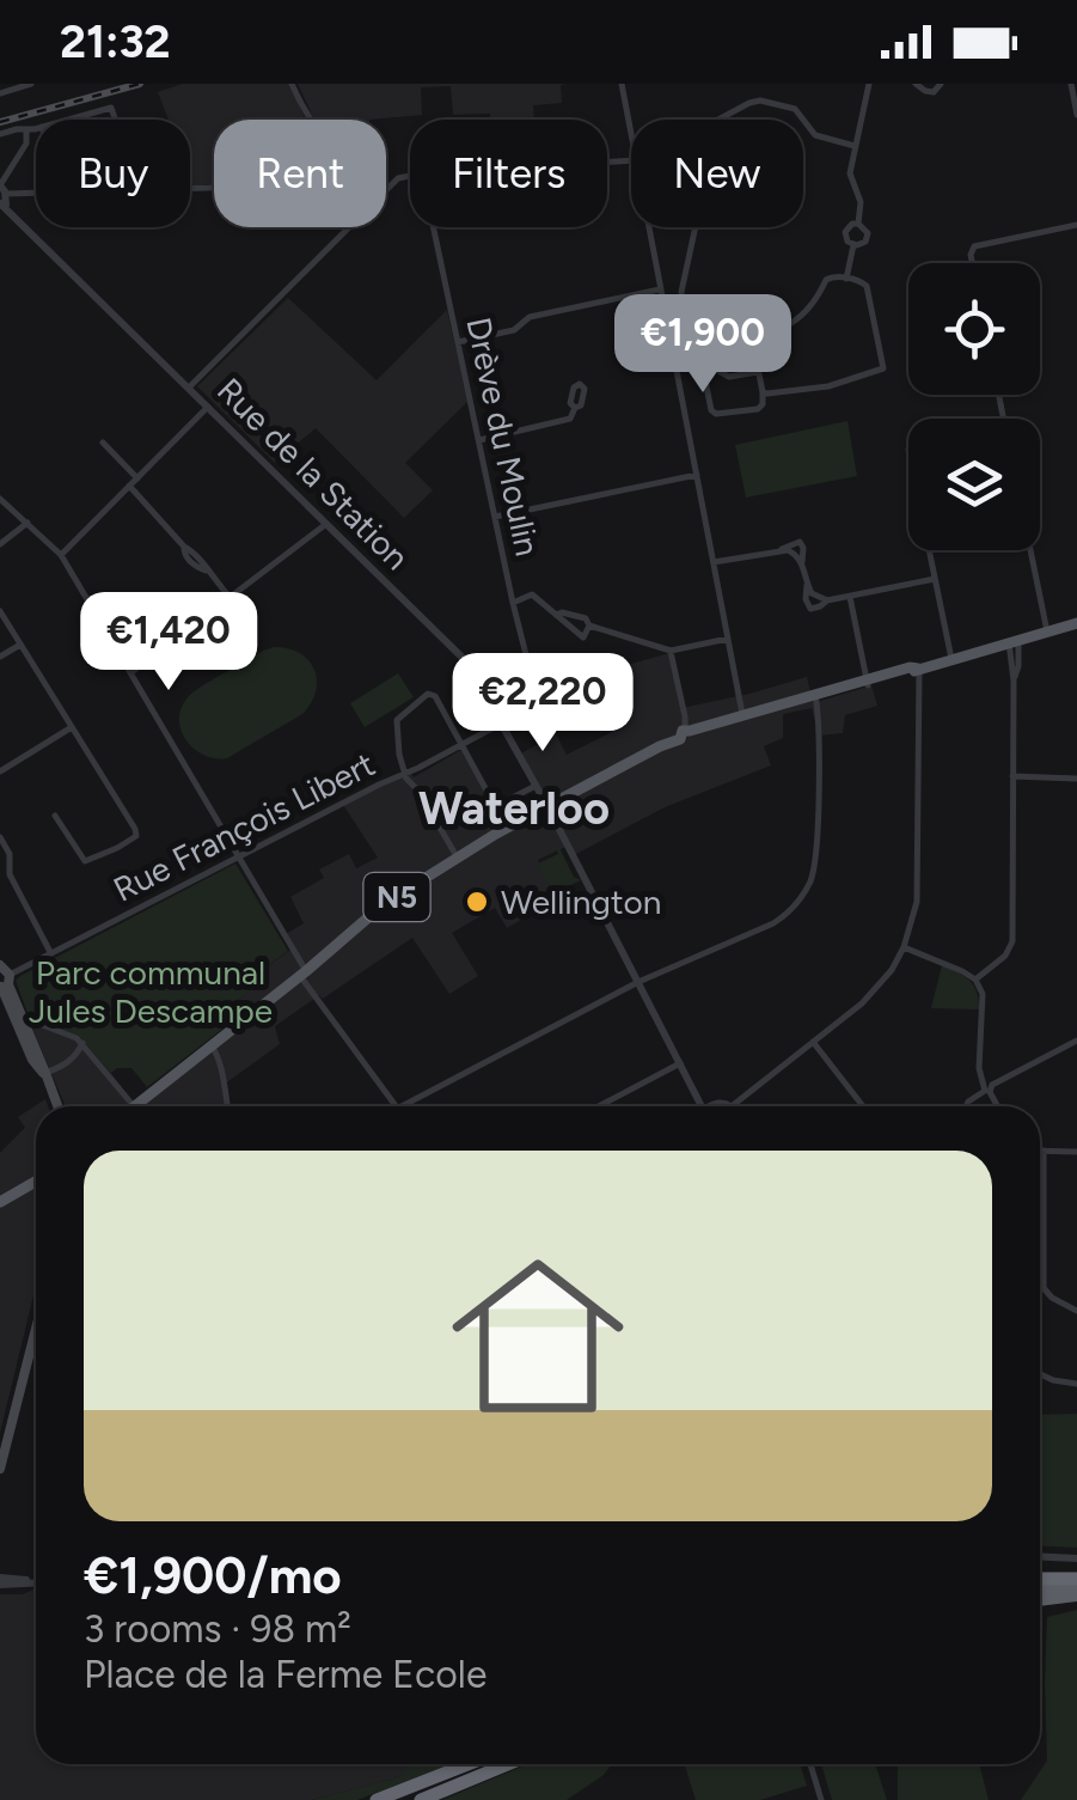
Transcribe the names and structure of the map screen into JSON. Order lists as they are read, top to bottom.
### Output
{
  "streets": {
    "main road": ["N5"],
    "street": ["Drève du Moulin", "Rue de la Station", "Rue François Libert"]
  },
  "crossings": [
    ["Rue de la Station", "Rue François Libert"],
    ["Rue de la Station", "N5"]
  ],
  "districts": ["Waterloo"],
  "parks": ["Parc communal Jules Descampe"],
  "places": ["Wellington"],
  "page": {
    "status": "21:32",
    "chip": [
      "Buy",
      "Rent",
      "Filters",
      "New"
    ],
    "price": ["€1,900", "€1,420", "€2,220"],
    "list": [
      {
        "name": "€1,900/mo",
        "note": "3 rooms · 98 m² · Place de la Ferme Ecole"
      }
    ]
  }
}
